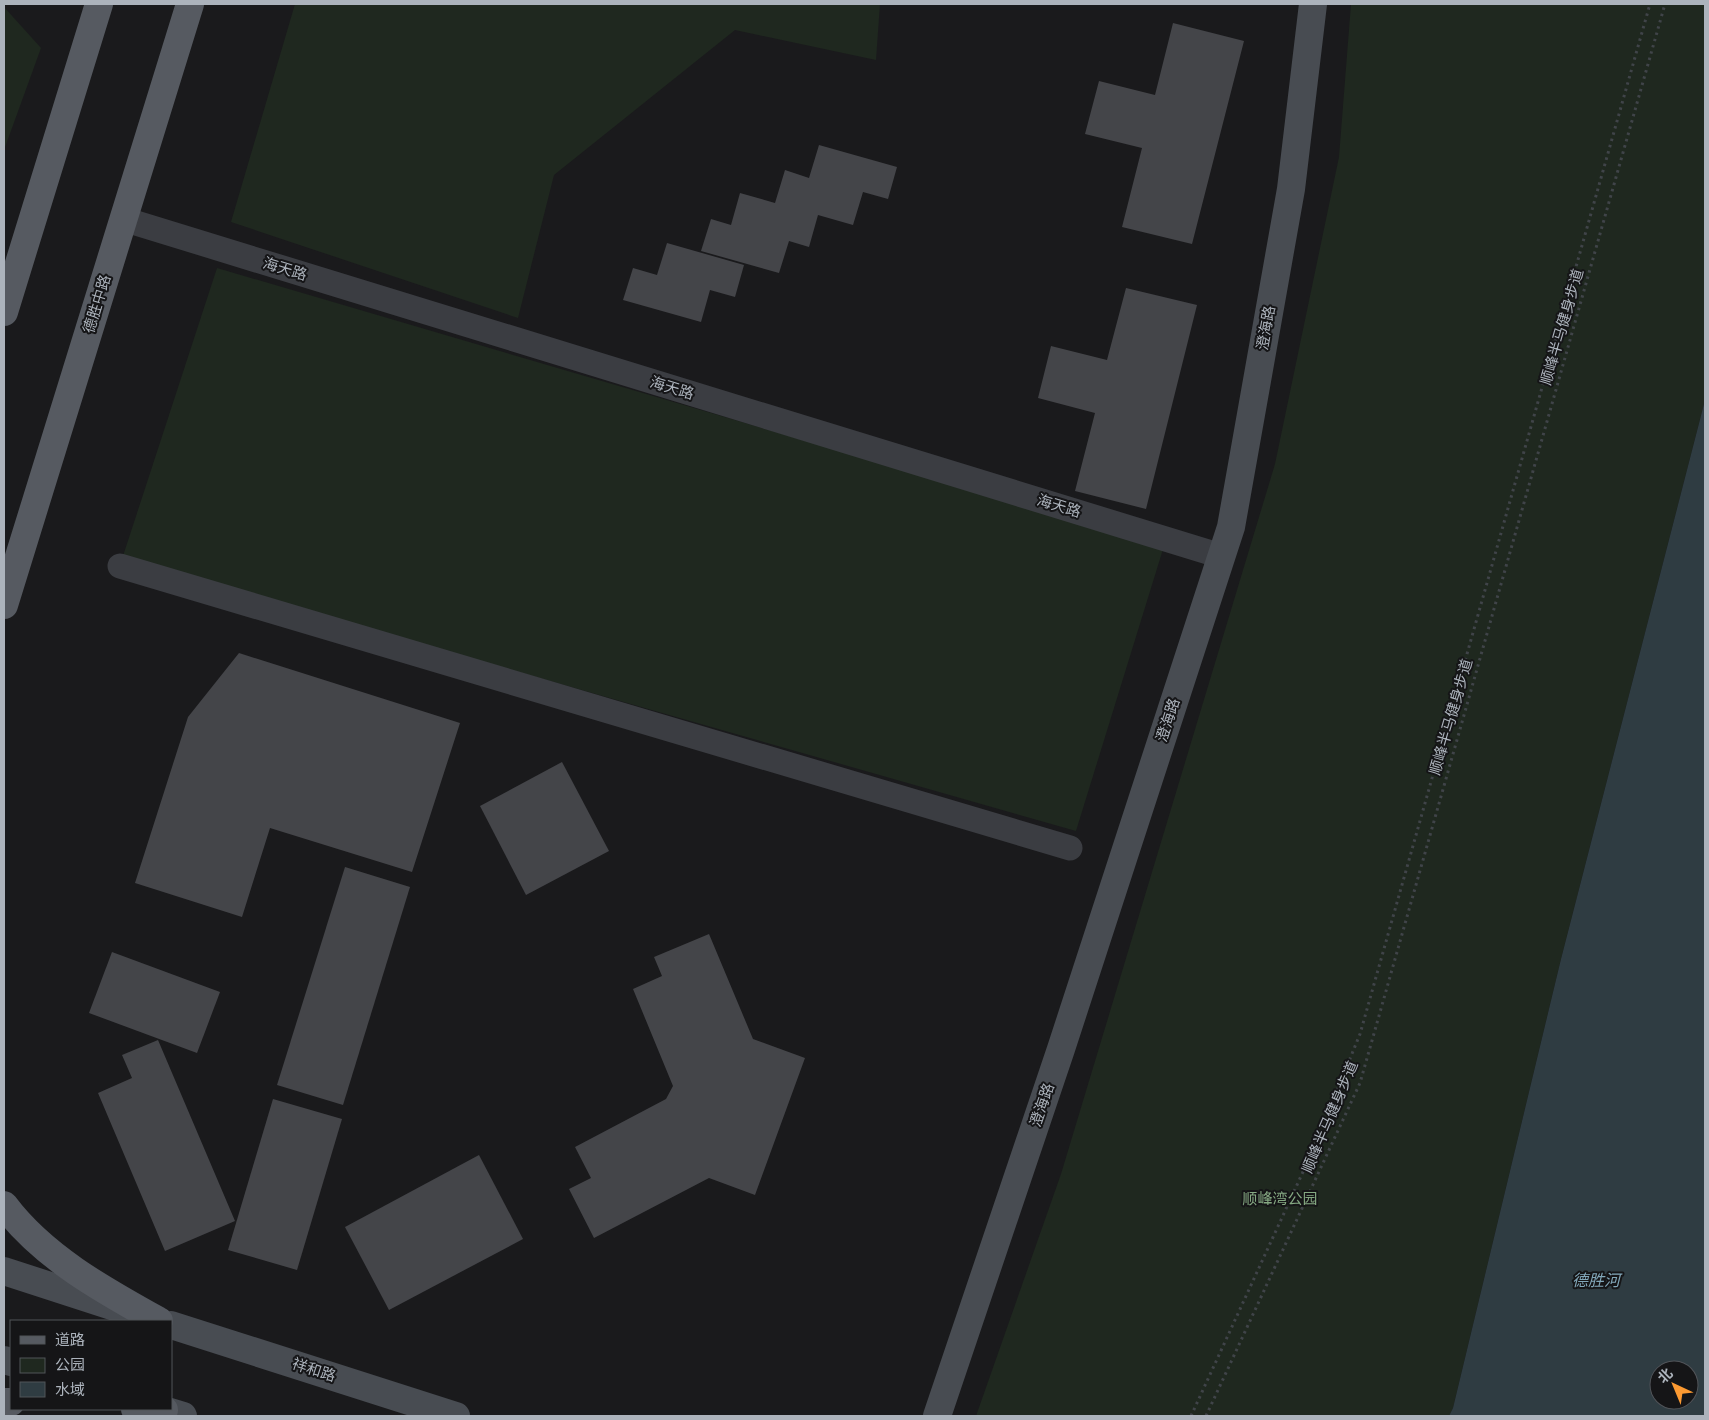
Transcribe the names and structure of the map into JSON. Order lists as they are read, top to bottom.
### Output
{
  "streets": {
    "main road": ["德胜中路"],
    "street": ["海天路", "澄海路", "祥和路"],
    "path": ["顺峰半马健身步道"]
  },
  "crossings": [
    ["海天路", "德胜中路"],
    ["海天路", "澄海路"]
  ],
  "water": ["德胜河"],
  "parks": ["顺峰湾公园"],
  "legend": ["道路", "公园", "水域"],
  "north": "top left"
}
